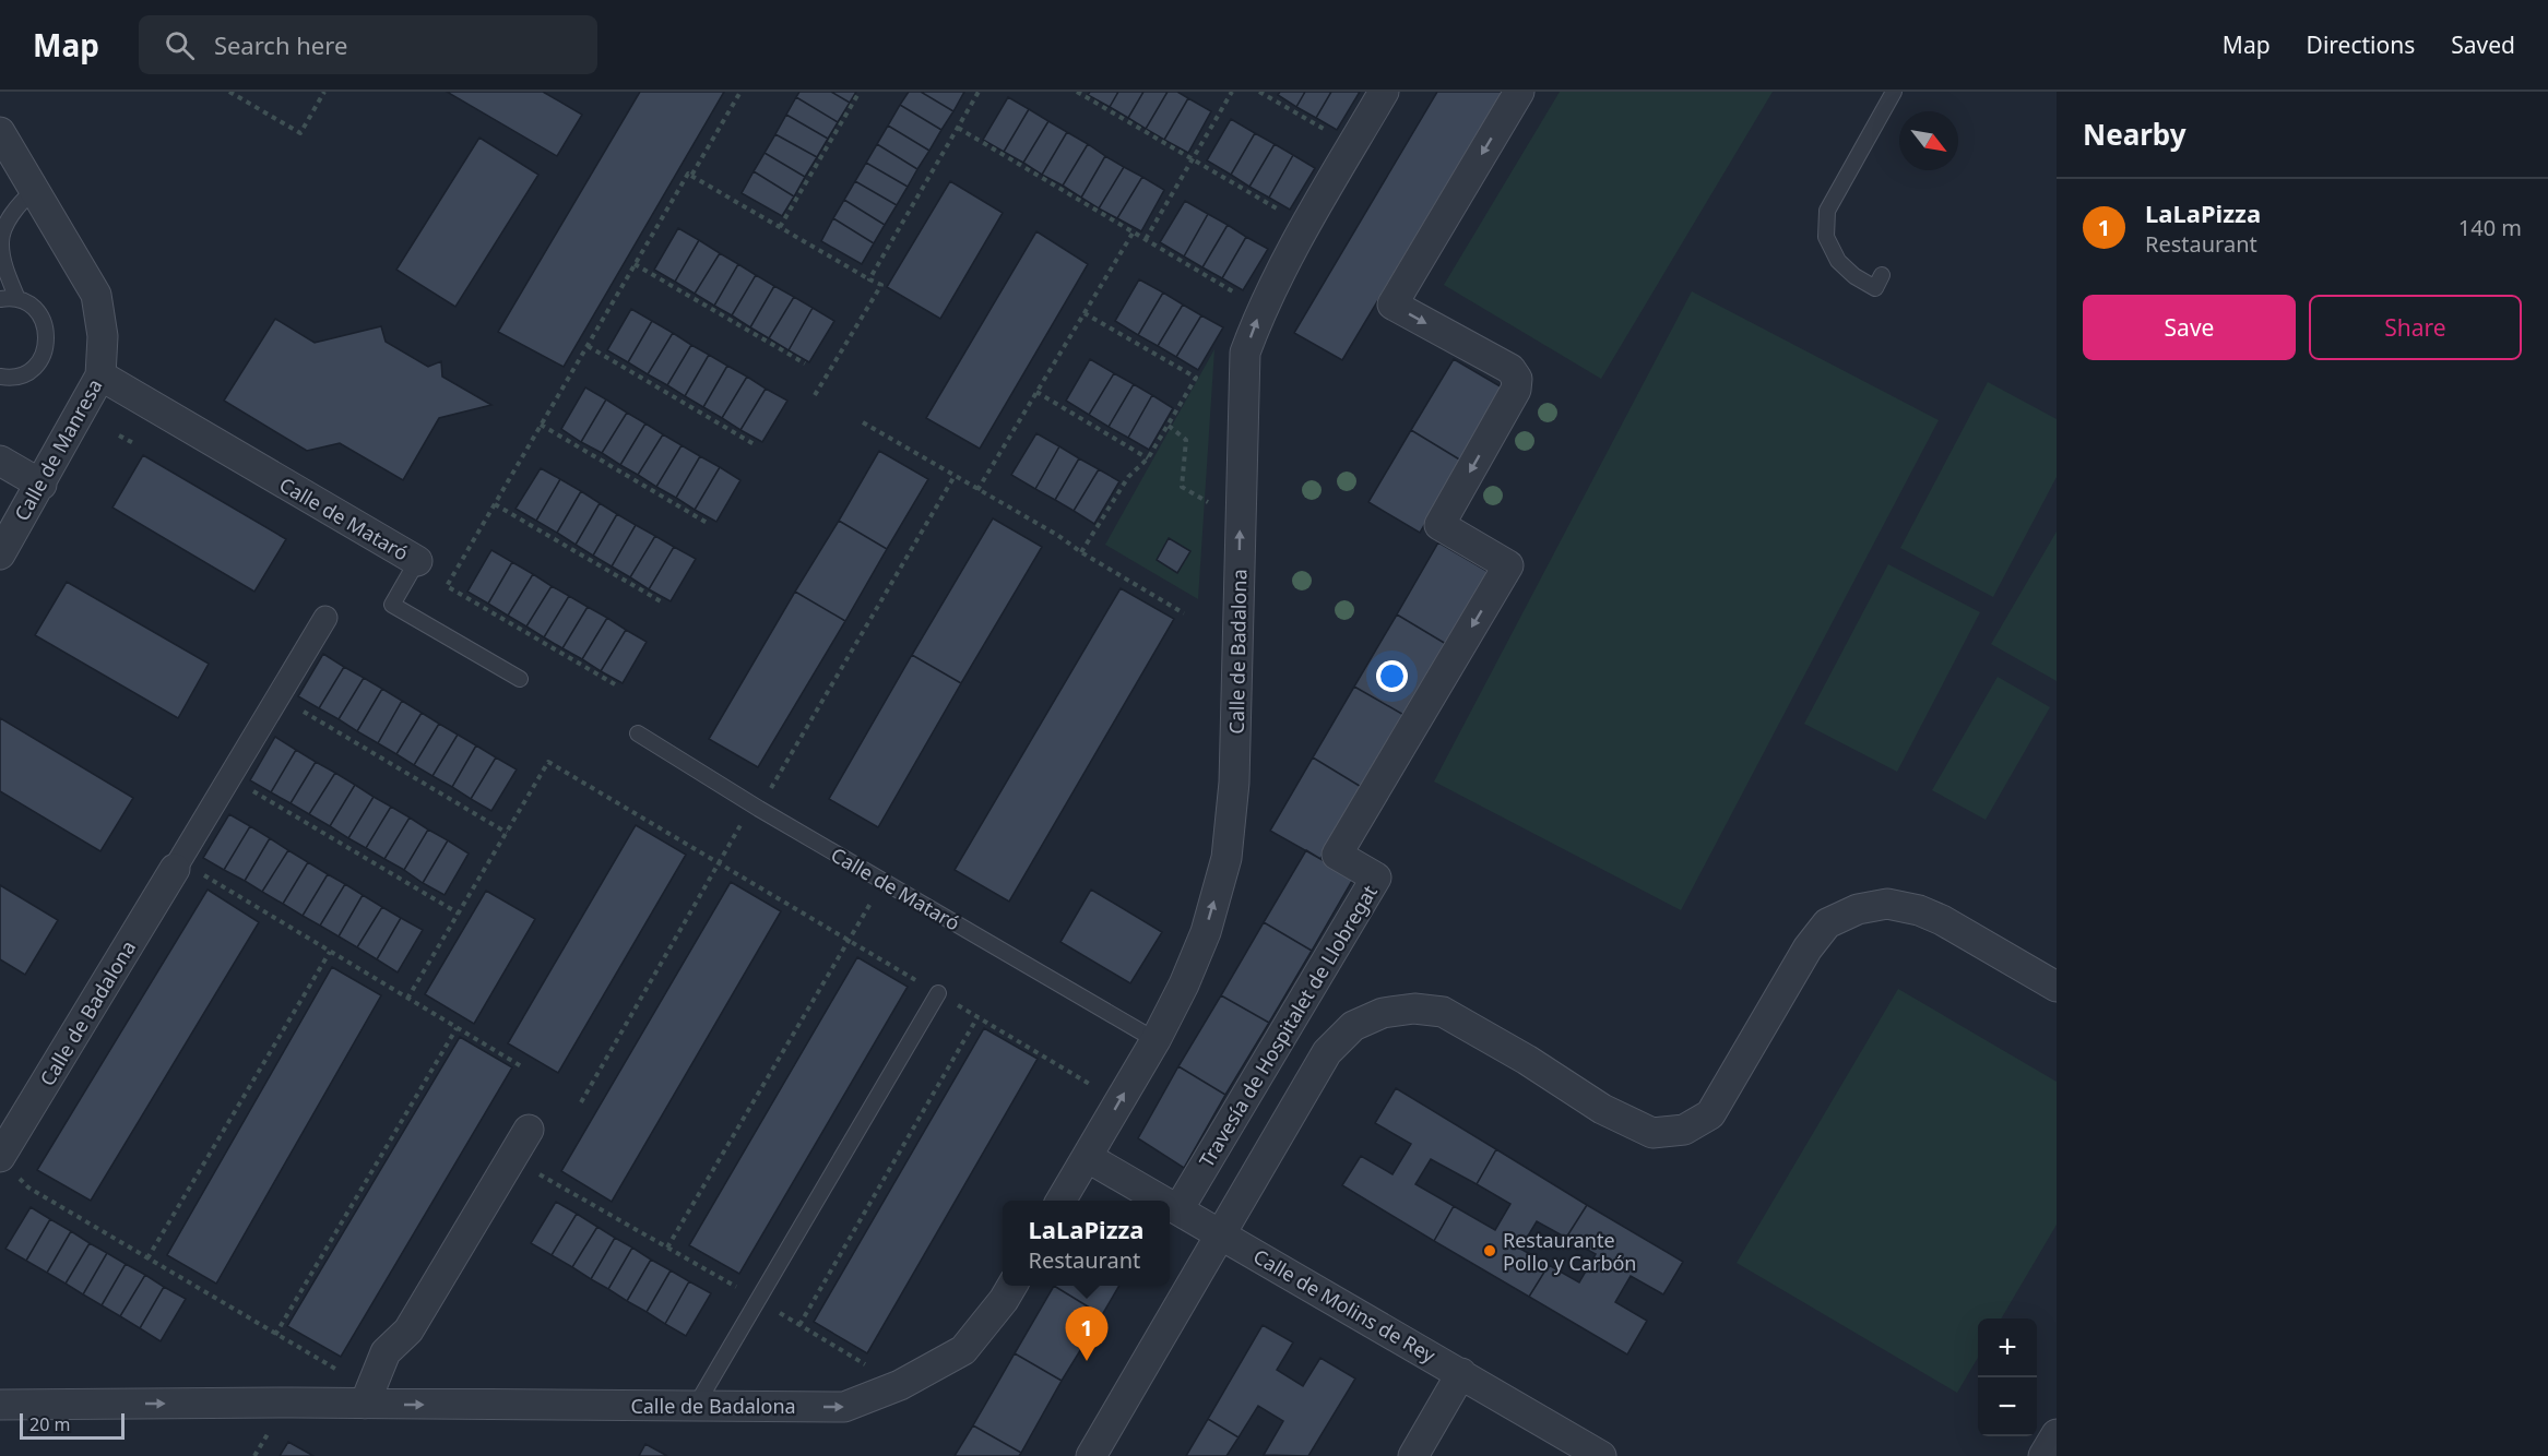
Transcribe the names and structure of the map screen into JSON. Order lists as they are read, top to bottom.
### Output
{
  "streets": {
    "street": [
      "Calle de Manresa",
      "Calle de Mataró",
      "Calle de Badalona",
      "Travesía de Hospitalet de Llobregat",
      "Calle de Molins de Rey"
    ]
  },
  "crossings": [
    ["Calle de Manresa", "Calle de Mataró"],
    ["Calle de Mataró", "Calle de Badalona"],
    ["Calle de Badalona", "Calle de Molins de Rey"],
    ["Travesía de Hospitalet de Llobregat", "Calle de Molins de Rey"]
  ],
  "one_way": ["Travesía de Hospitalet de Llobregat"],
  "places": ["Restaurante Pollo y Carbón"],
  "scale_bar": "20 m",
  "north": "bottom right",
  "page": {
    "header": "Map",
    "search": "Search here",
    "nav": ["Map", "Directions", "Saved"],
    "heading": "Nearby",
    "list": [
      {
        "mark": "1",
        "name": "LaLaPizza",
        "note": "Restaurant",
        "value": "140 m"
      }
    ],
    "buttons": ["Save", "Share"],
    "popup": ["LaLaPizza", "Restaurant"],
    "pins": "1",
    "map_buttons": ["+", "−"],
    "scale": "20 m"
  }
}
